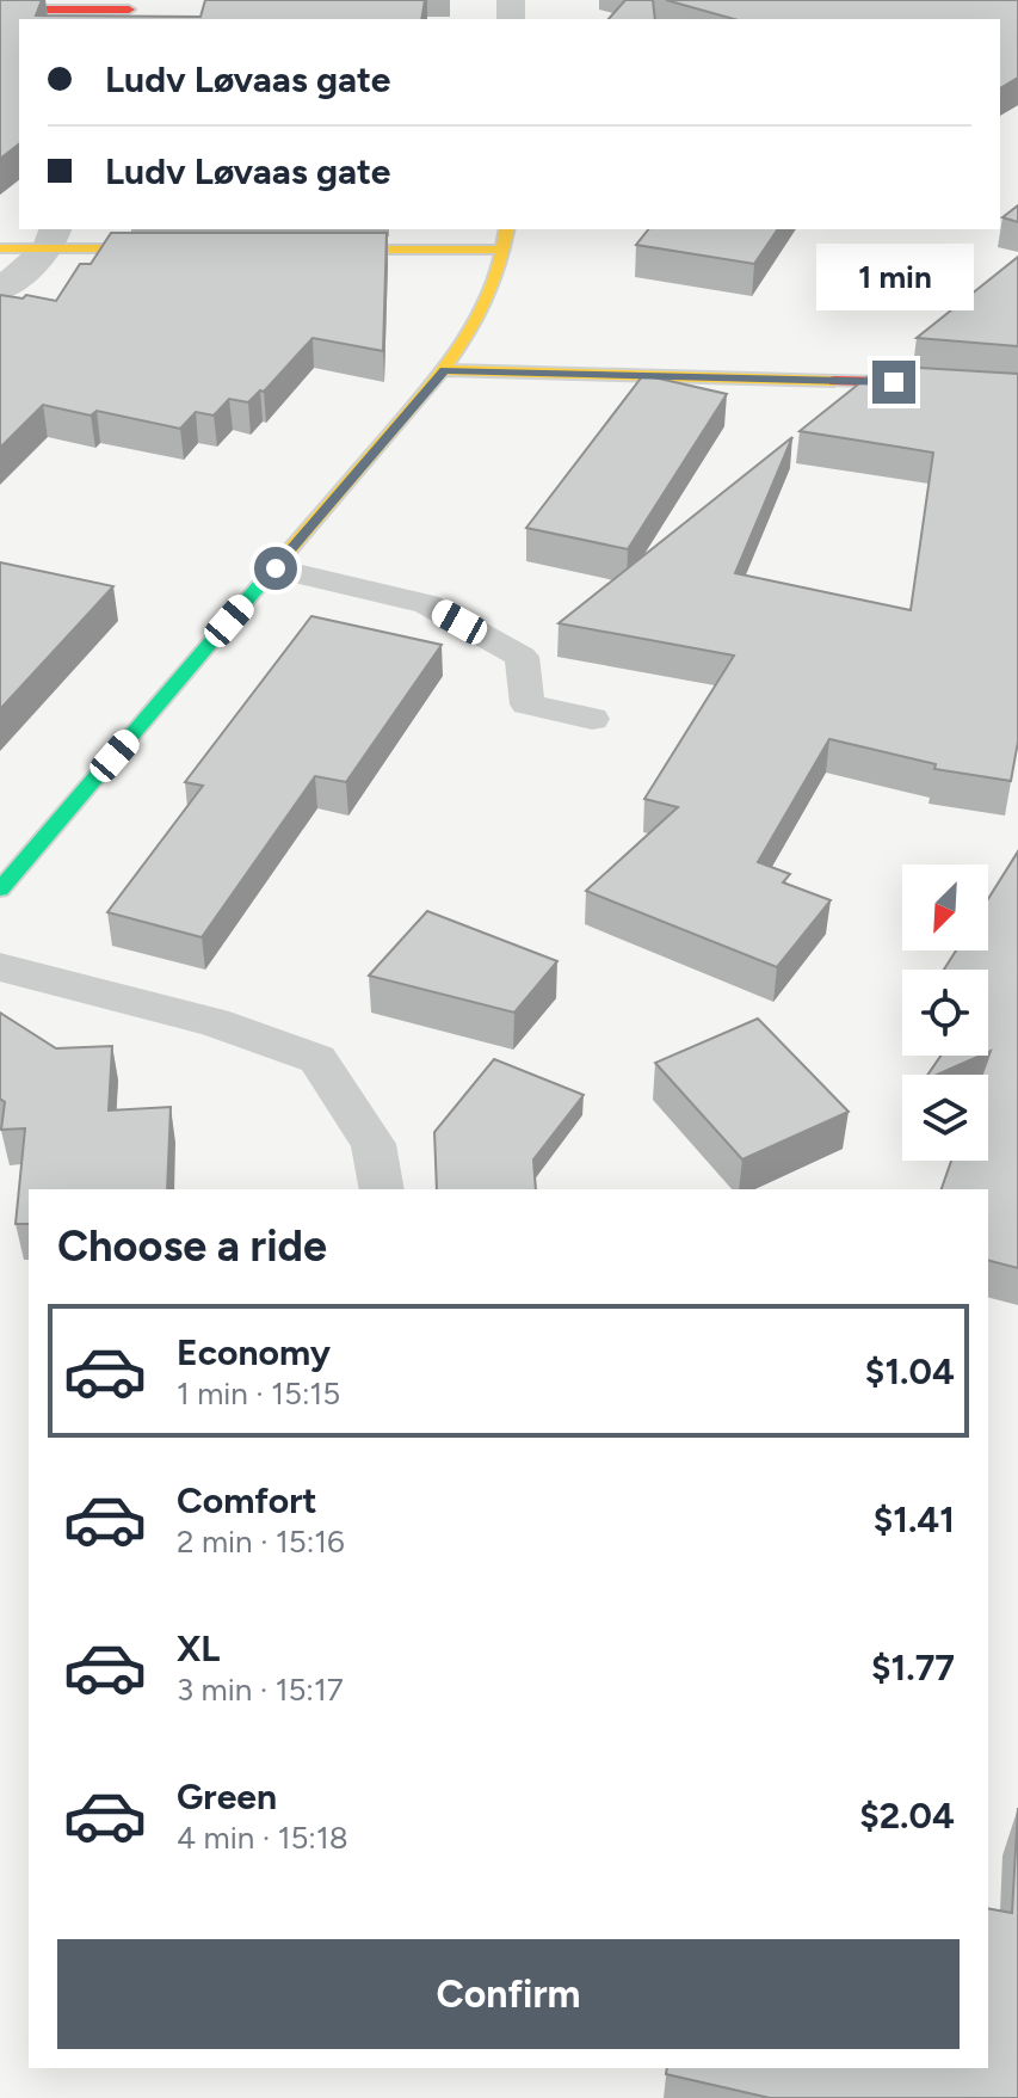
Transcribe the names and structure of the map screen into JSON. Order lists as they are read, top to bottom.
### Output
{
  "north": "bottom left",
  "page": {
    "banner": ["Ludv Løvaas gate", "Ludv Løvaas gate"],
    "bubble": "1 min",
    "heading": "Choose a ride",
    "list": [
      {
        "name": "Economy",
        "note": "1 min · 15:15",
        "value": "$1.04"
      },
      {
        "name": "Comfort",
        "note": "2 min · 15:16",
        "value": "$1.41"
      },
      {
        "name": "XL",
        "note": "3 min · 15:17",
        "value": "$1.77"
      },
      {
        "name": "Green",
        "note": "4 min · 15:18",
        "value": "$2.04"
      }
    ],
    "buttons": "Confirm"
  }
}
